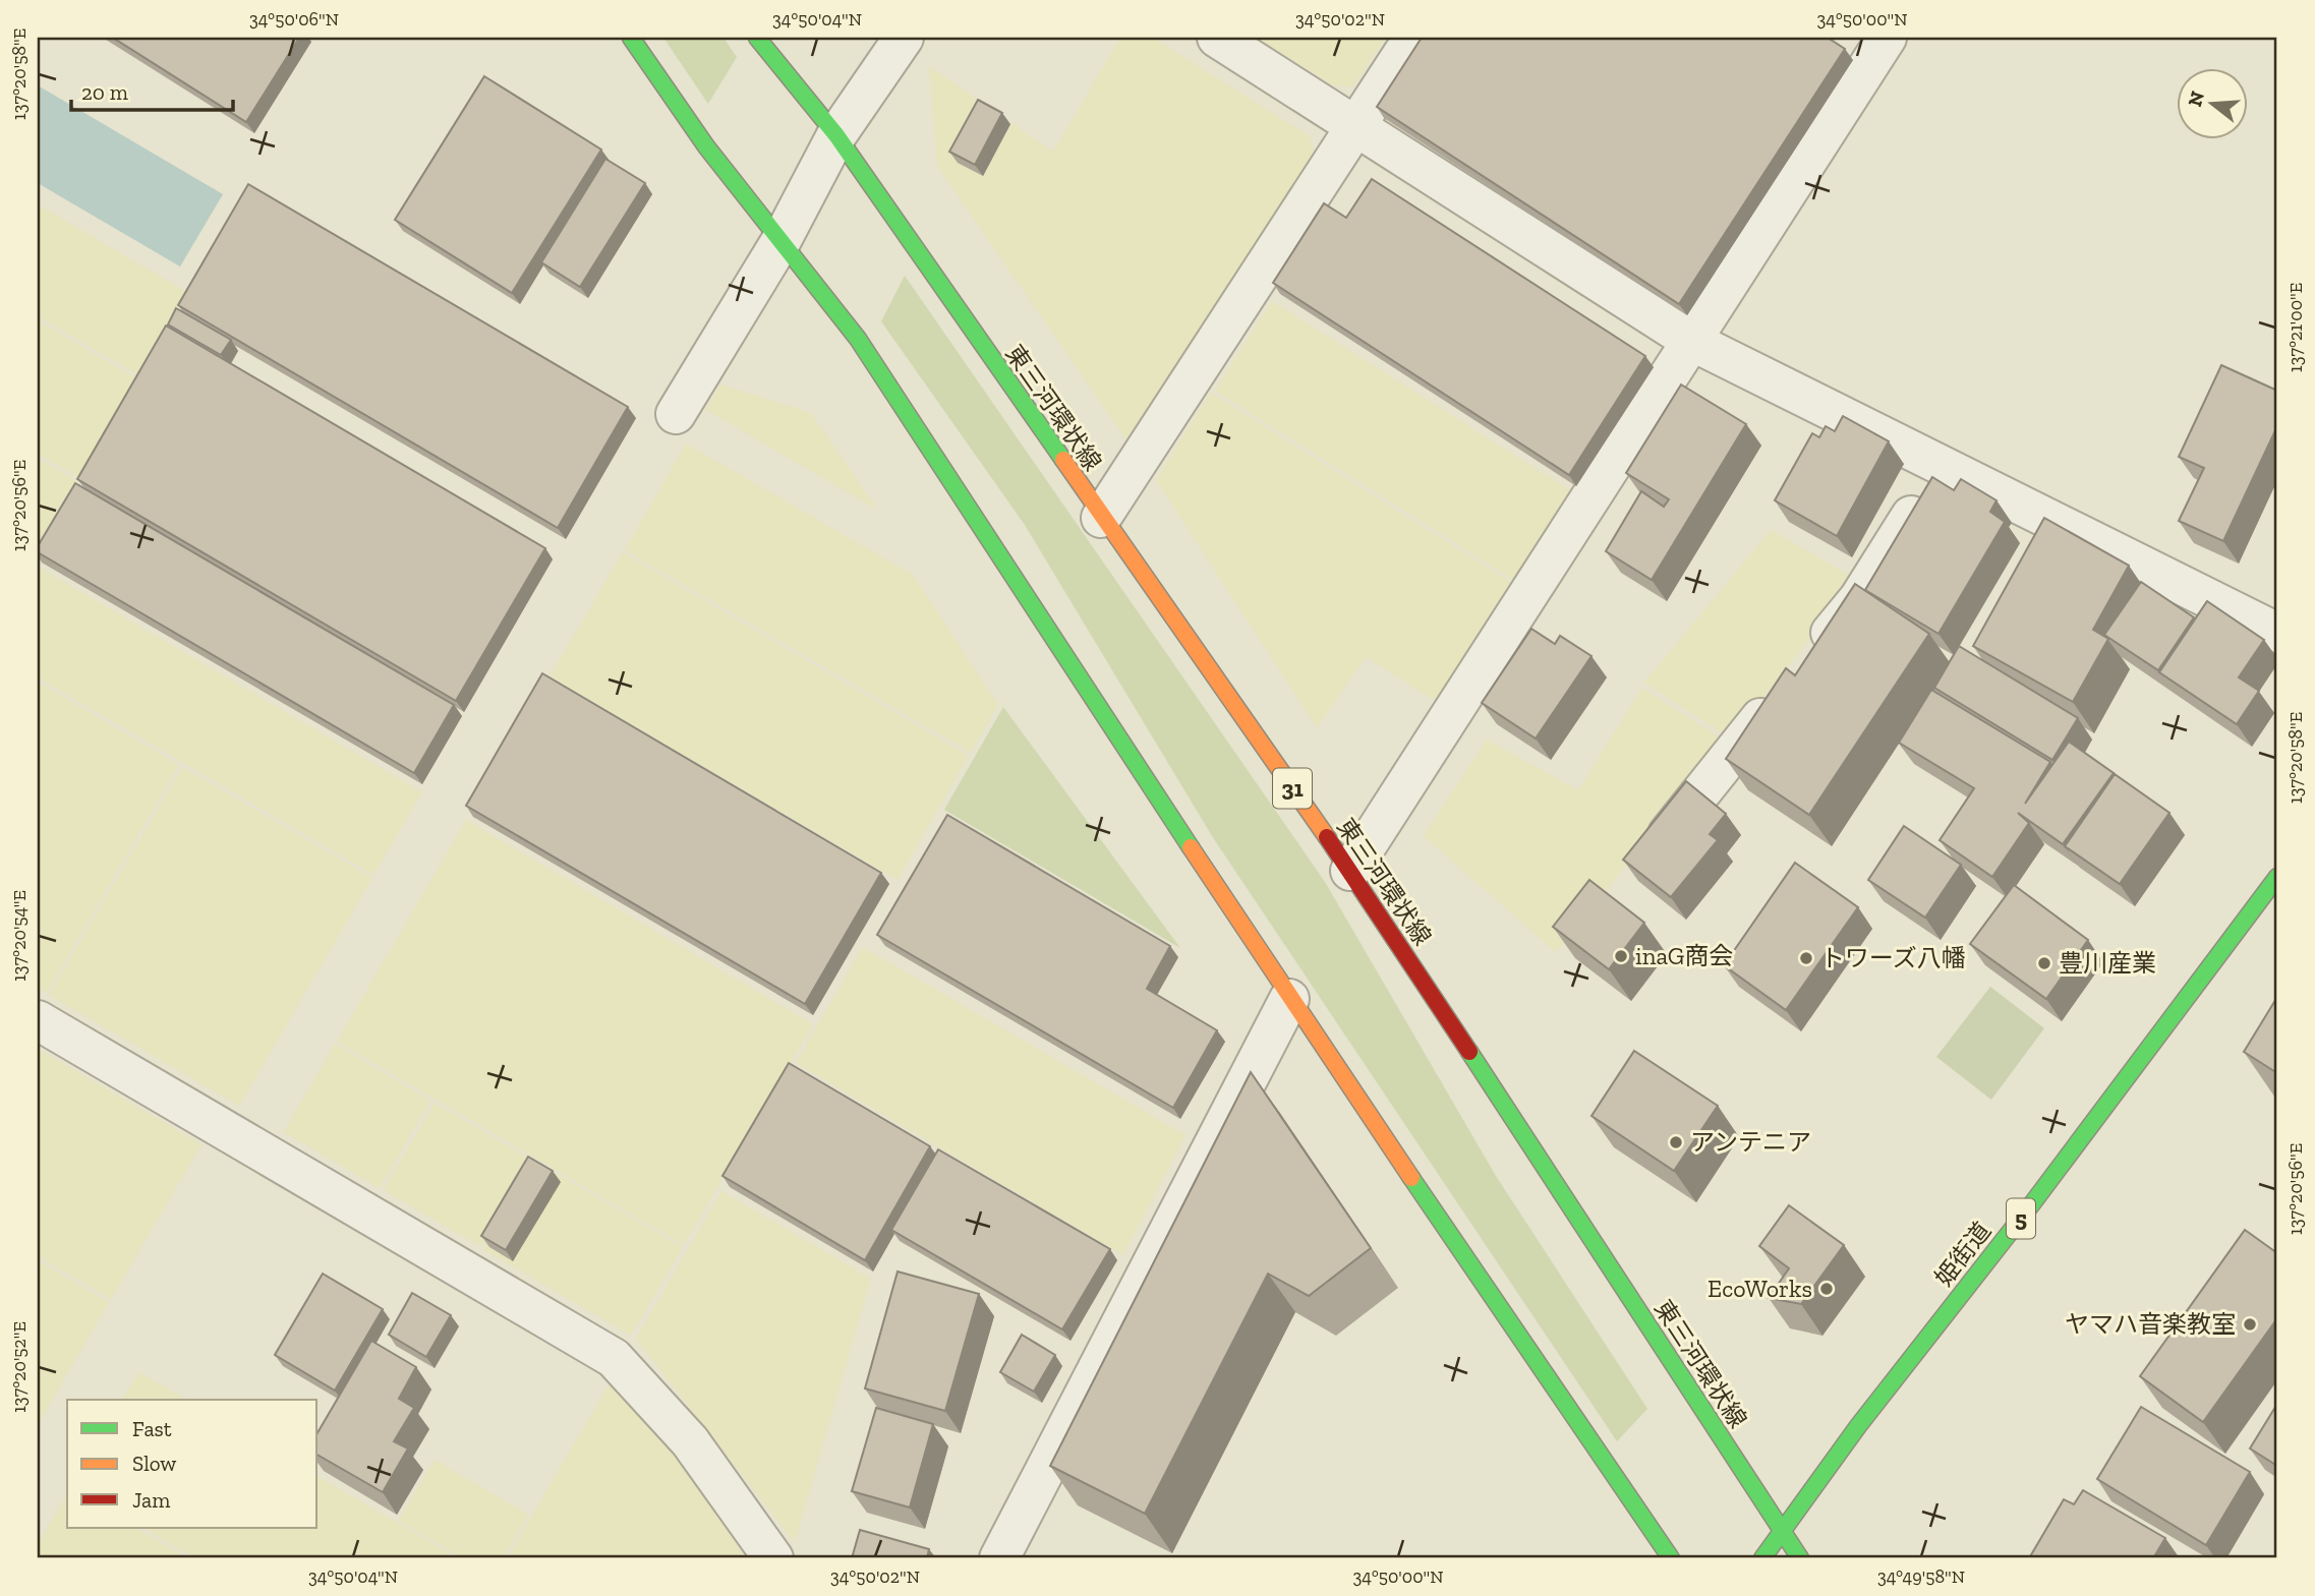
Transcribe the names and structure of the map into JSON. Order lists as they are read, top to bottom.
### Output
{
  "streets": {
    "main road": [
      "東三河環状線",
      "31",
      "5",
      "姫街道"
    ]
  },
  "crossings": [
    ["東三河環状線", "姫街道"]
  ],
  "places": [
    "inaG商会",
    "トワーズ八幡",
    "豊川産業",
    "アンテニア",
    "EcoWorks",
    "ヤマハ音楽教室"
  ],
  "legend": ["Fast", "Slow", "Jam"],
  "scale_bar": "20 m",
  "north": "left",
  "coordinates": [
    "34°50'06\"N",
    "34°50'04\"N",
    "34°50'02\"N",
    "34°50'00\"N",
    "137°20'58\"E",
    "137°21'00\"E",
    "137°20'56\"E",
    "137°20'54\"E",
    "137°20'52\"E",
    "34°49'58\"N"
  ]
}
